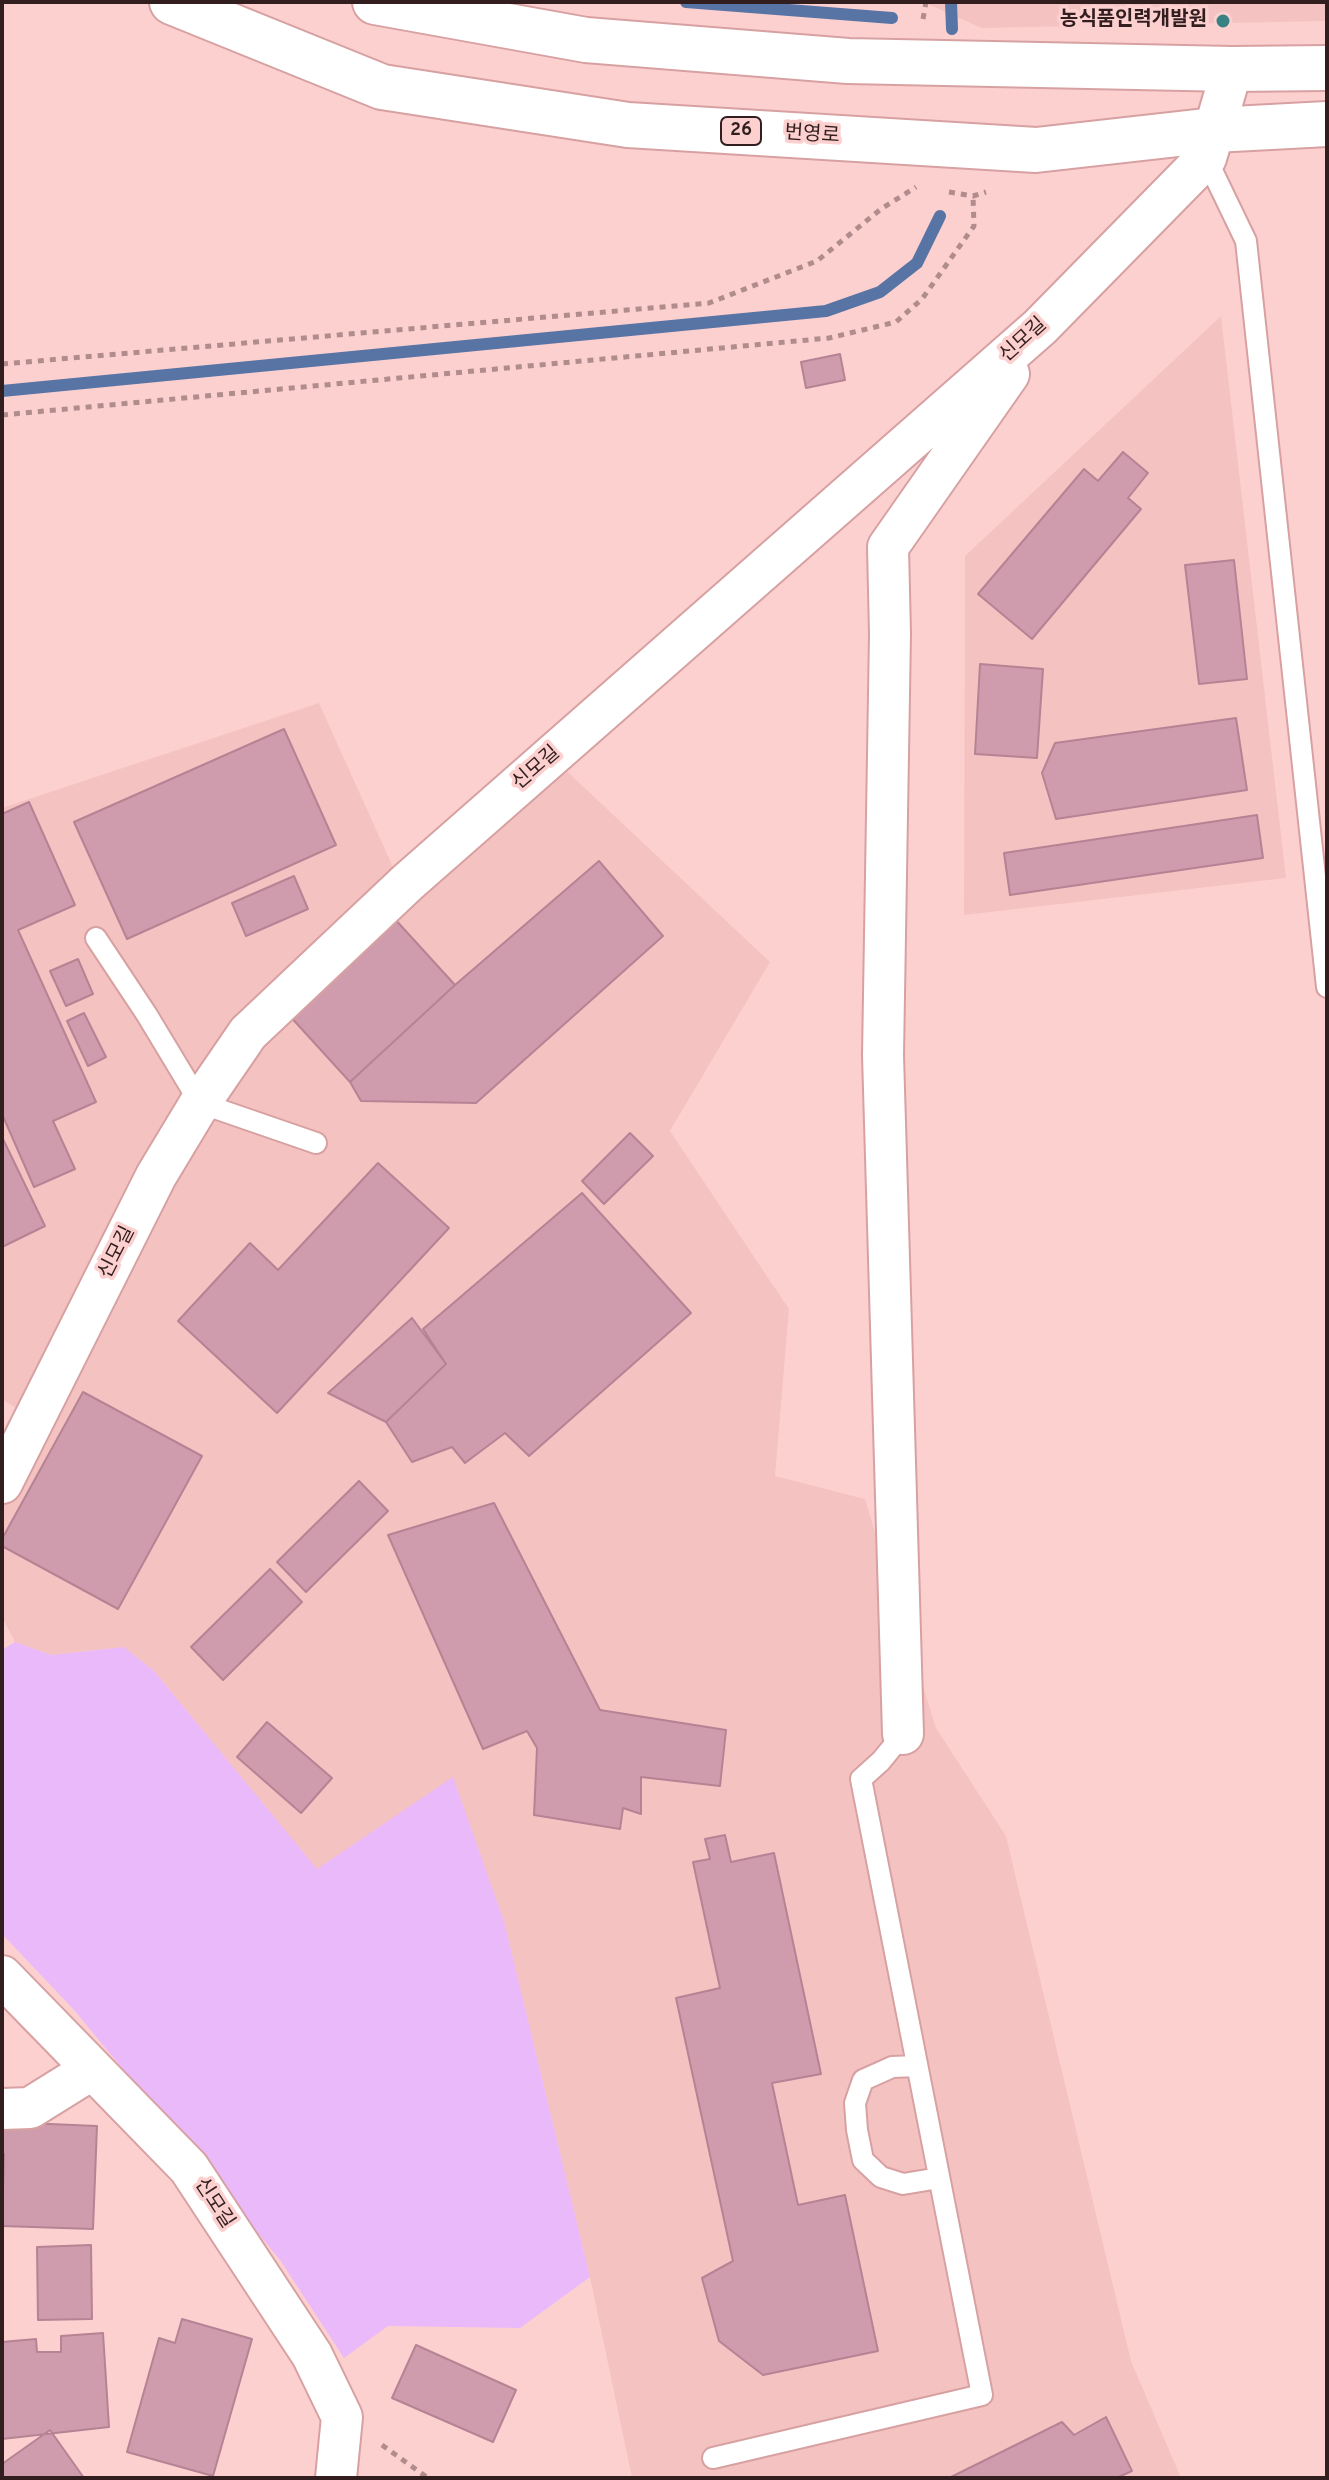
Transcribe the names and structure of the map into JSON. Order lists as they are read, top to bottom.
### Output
{
  "streets": {
    "main road": ["26", "번영로"],
    "street": ["신모길"]
  },
  "crossings": [
    ["번영로", "신모길"]
  ],
  "places": ["농식품인력개발원"]
}
